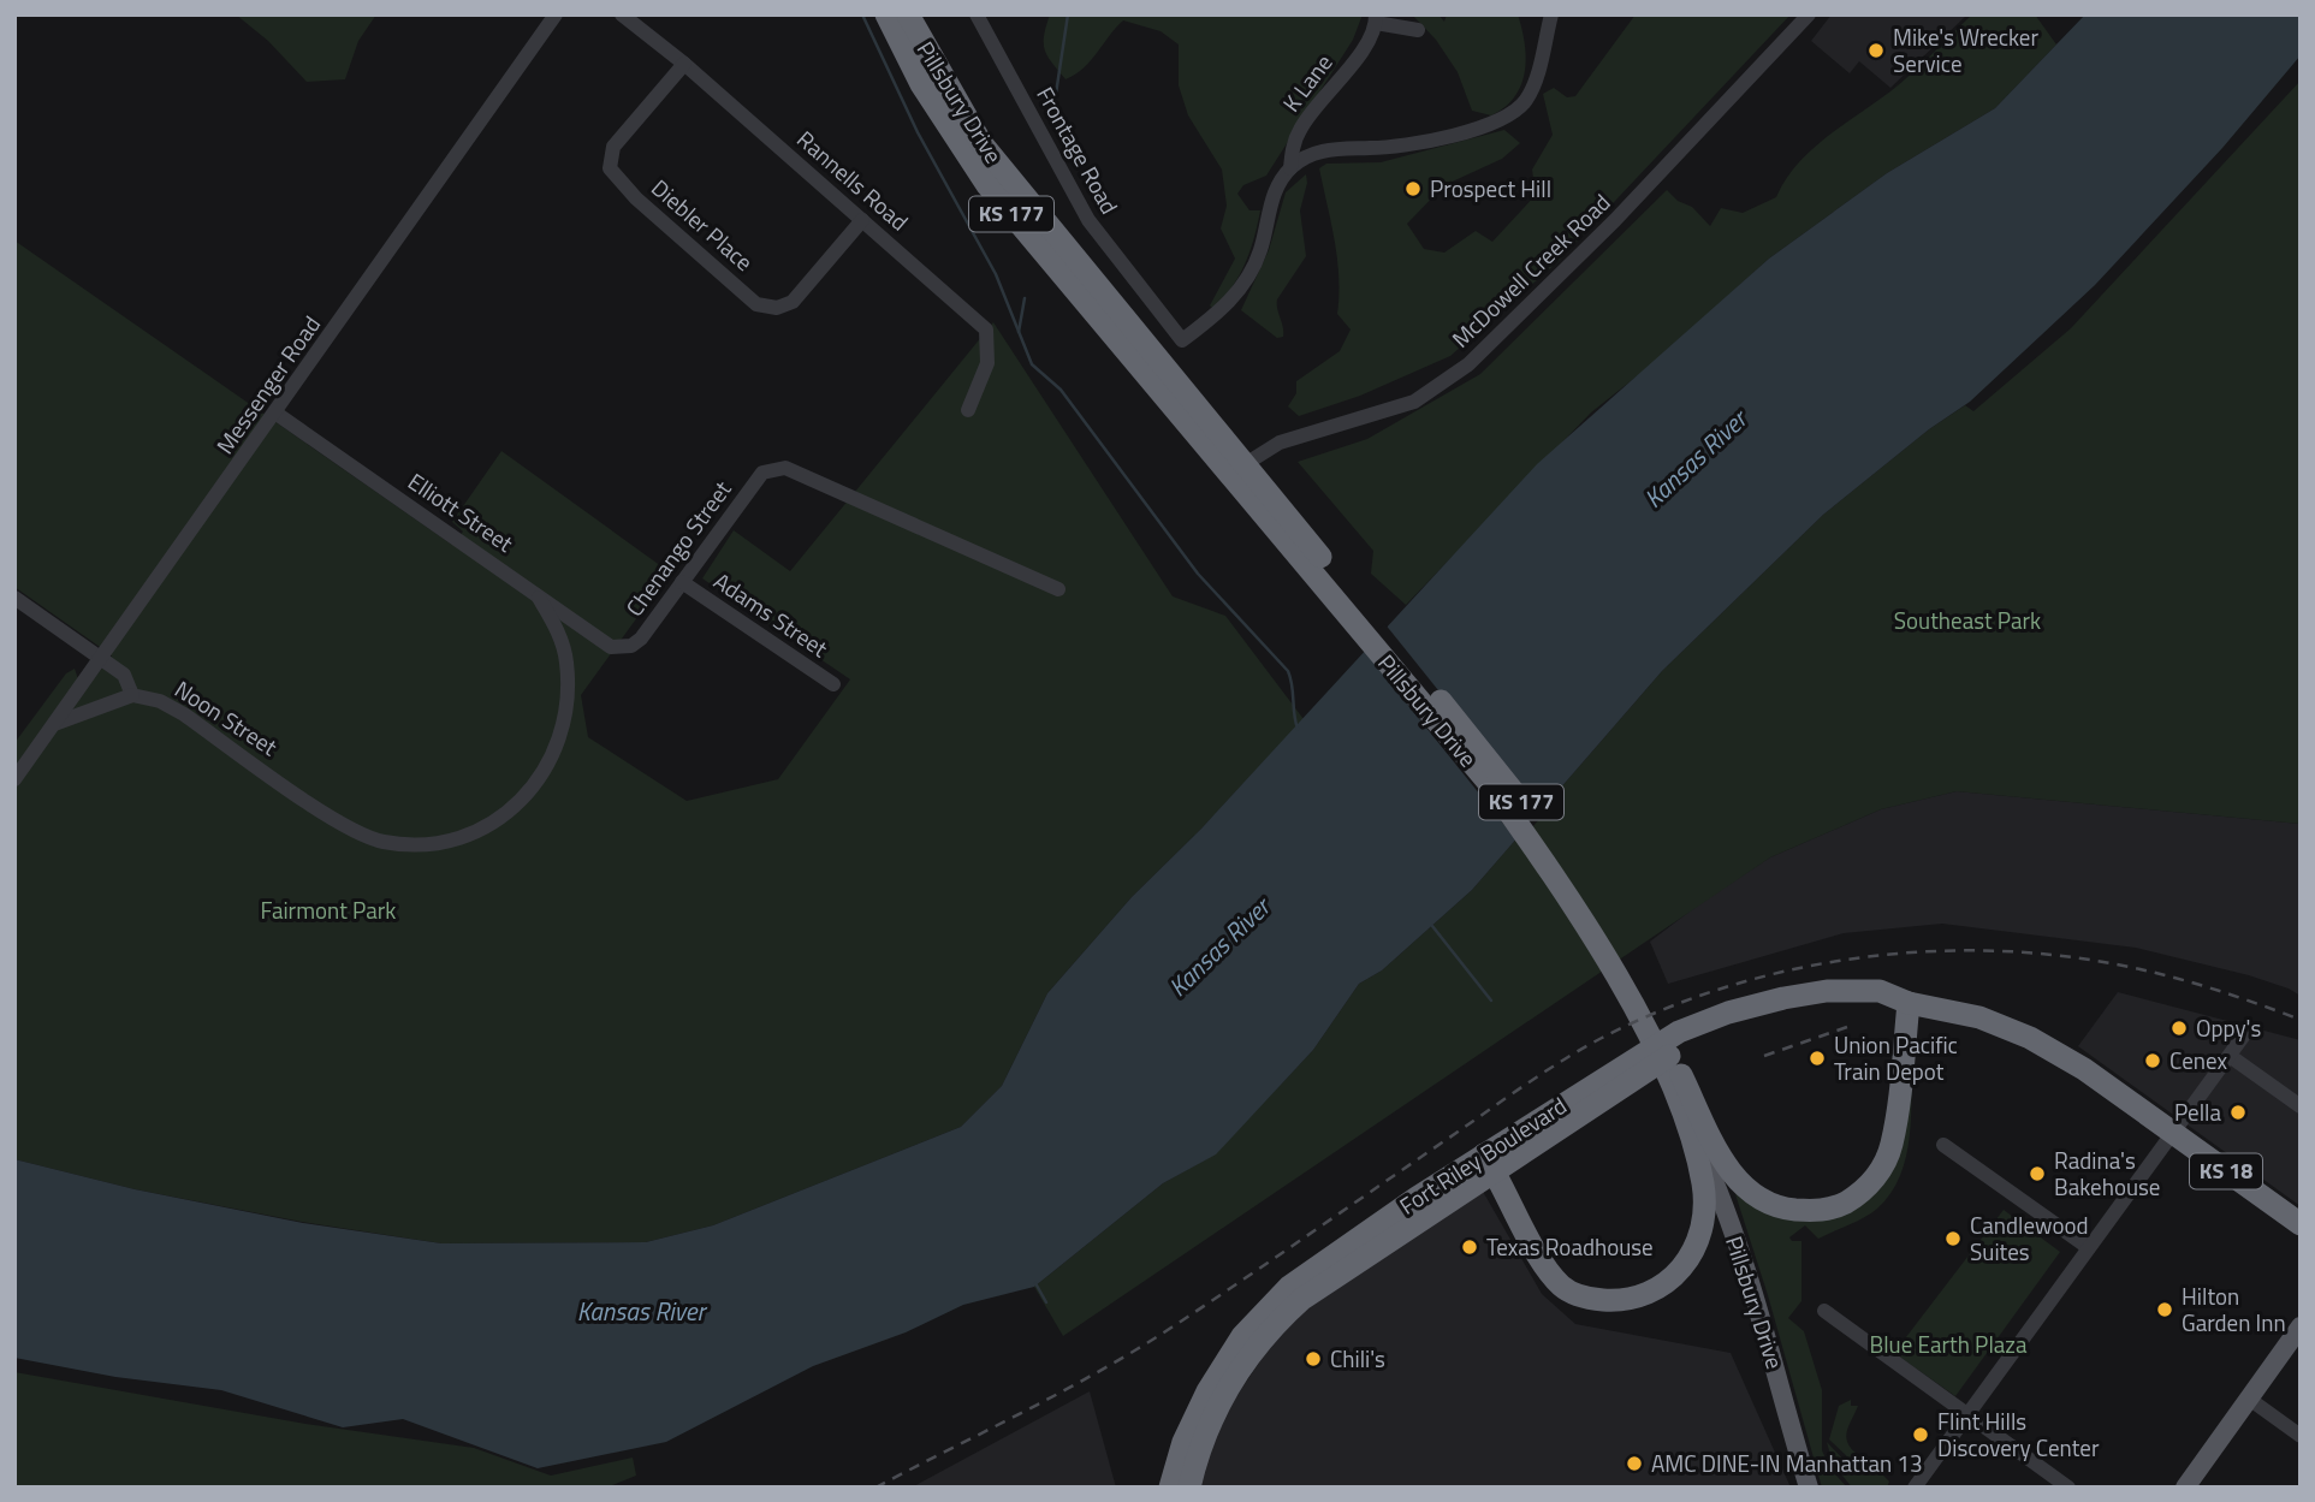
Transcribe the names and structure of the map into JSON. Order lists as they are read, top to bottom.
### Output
{
  "streets": {
    "highway": [
      "Pillsbury Drive",
      "KS 177",
      "Fort Riley Boulevard",
      "KS 18"
    ],
    "street": [
      "K Lane",
      "Frontage Road",
      "Rannells Road",
      "Diebler Place",
      "McDowell Creek Road",
      "Messenger Road",
      "Elliott Street",
      "Chenango Street",
      "Adams Street",
      "Noon Street"
    ]
  },
  "crossings": [
    ["K Lane", "Frontage Road"],
    ["Pillsbury Drive", "KS 177"],
    ["Pillsbury Drive", "McDowell Creek Road"],
    ["Rannells Road", "Diebler Place"],
    ["KS 177", "Fort Riley Boulevard"],
    ["Messenger Road", "Elliott Street"],
    ["Elliott Street", "Chenango Street"],
    ["Elliott Street", "Noon Street"],
    ["Chenango Street", "Adams Street"]
  ],
  "water": ["Kansas River"],
  "parks": ["Southeast Park", "Fairmont Park", "Blue Earth Plaza"],
  "places": [
    "Mike's Wrecker Service",
    "Prospect Hill",
    "Oppy's",
    "Union Pacific Train Depot",
    "Cenex",
    "Pella",
    "Radina's Bakehouse",
    "Candlewood Suites",
    "Texas Roadhouse",
    "Hilton Garden Inn",
    "Chili's",
    "Flint Hills Discovery Center",
    "AMC DINE-IN Manhattan 13"
  ]
}
